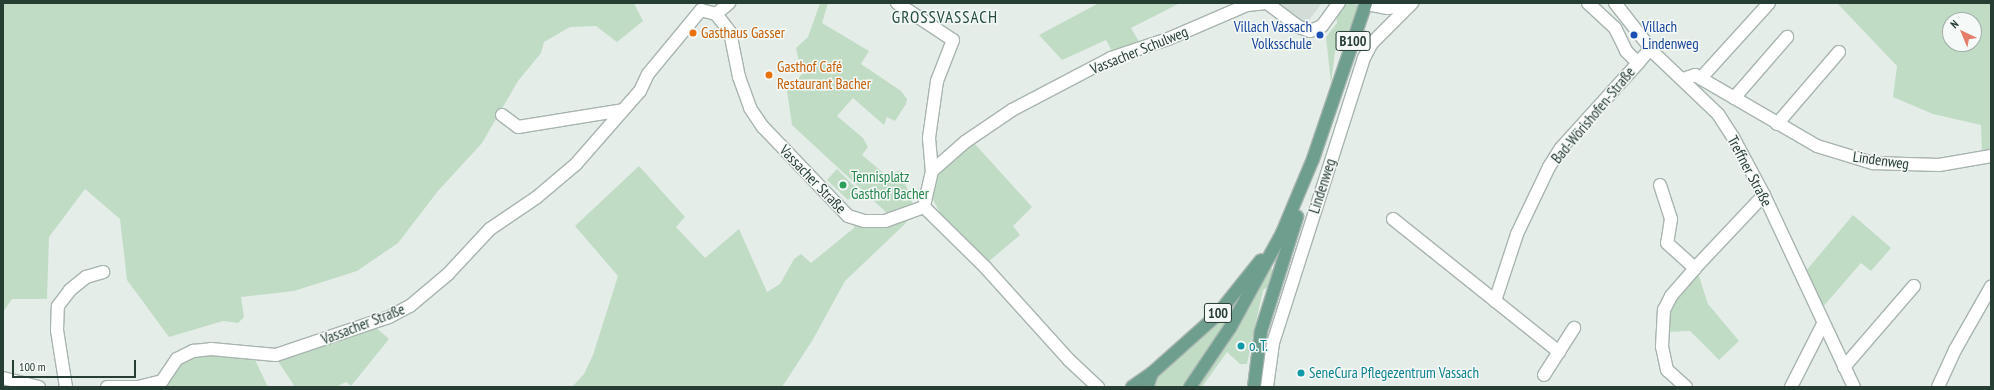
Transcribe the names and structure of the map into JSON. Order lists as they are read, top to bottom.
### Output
{
  "streets": {
    "main road": ["B100", "100"],
    "street": [
      "Vassacher Schulweg",
      "Bad-Wörishofen-Straße",
      "Lindenweg",
      "Treffner Straße",
      "Vassacher Straße"
    ]
  },
  "crossings": [
    ["B100", "100"]
  ],
  "districts": ["GROSSVASSACH"],
  "places": [
    "Gasthaus Gasser",
    "Villach Vassach Volksschule",
    "Villach Lindenweg",
    "Gasthof Café Restaurant Bacher",
    "Tennisplatz Gasthof Bacher",
    "o. T.",
    "SeneCura Pflegezentrum Vassach"
  ],
  "scale_bar": "100 m",
  "north": "top left"
}
